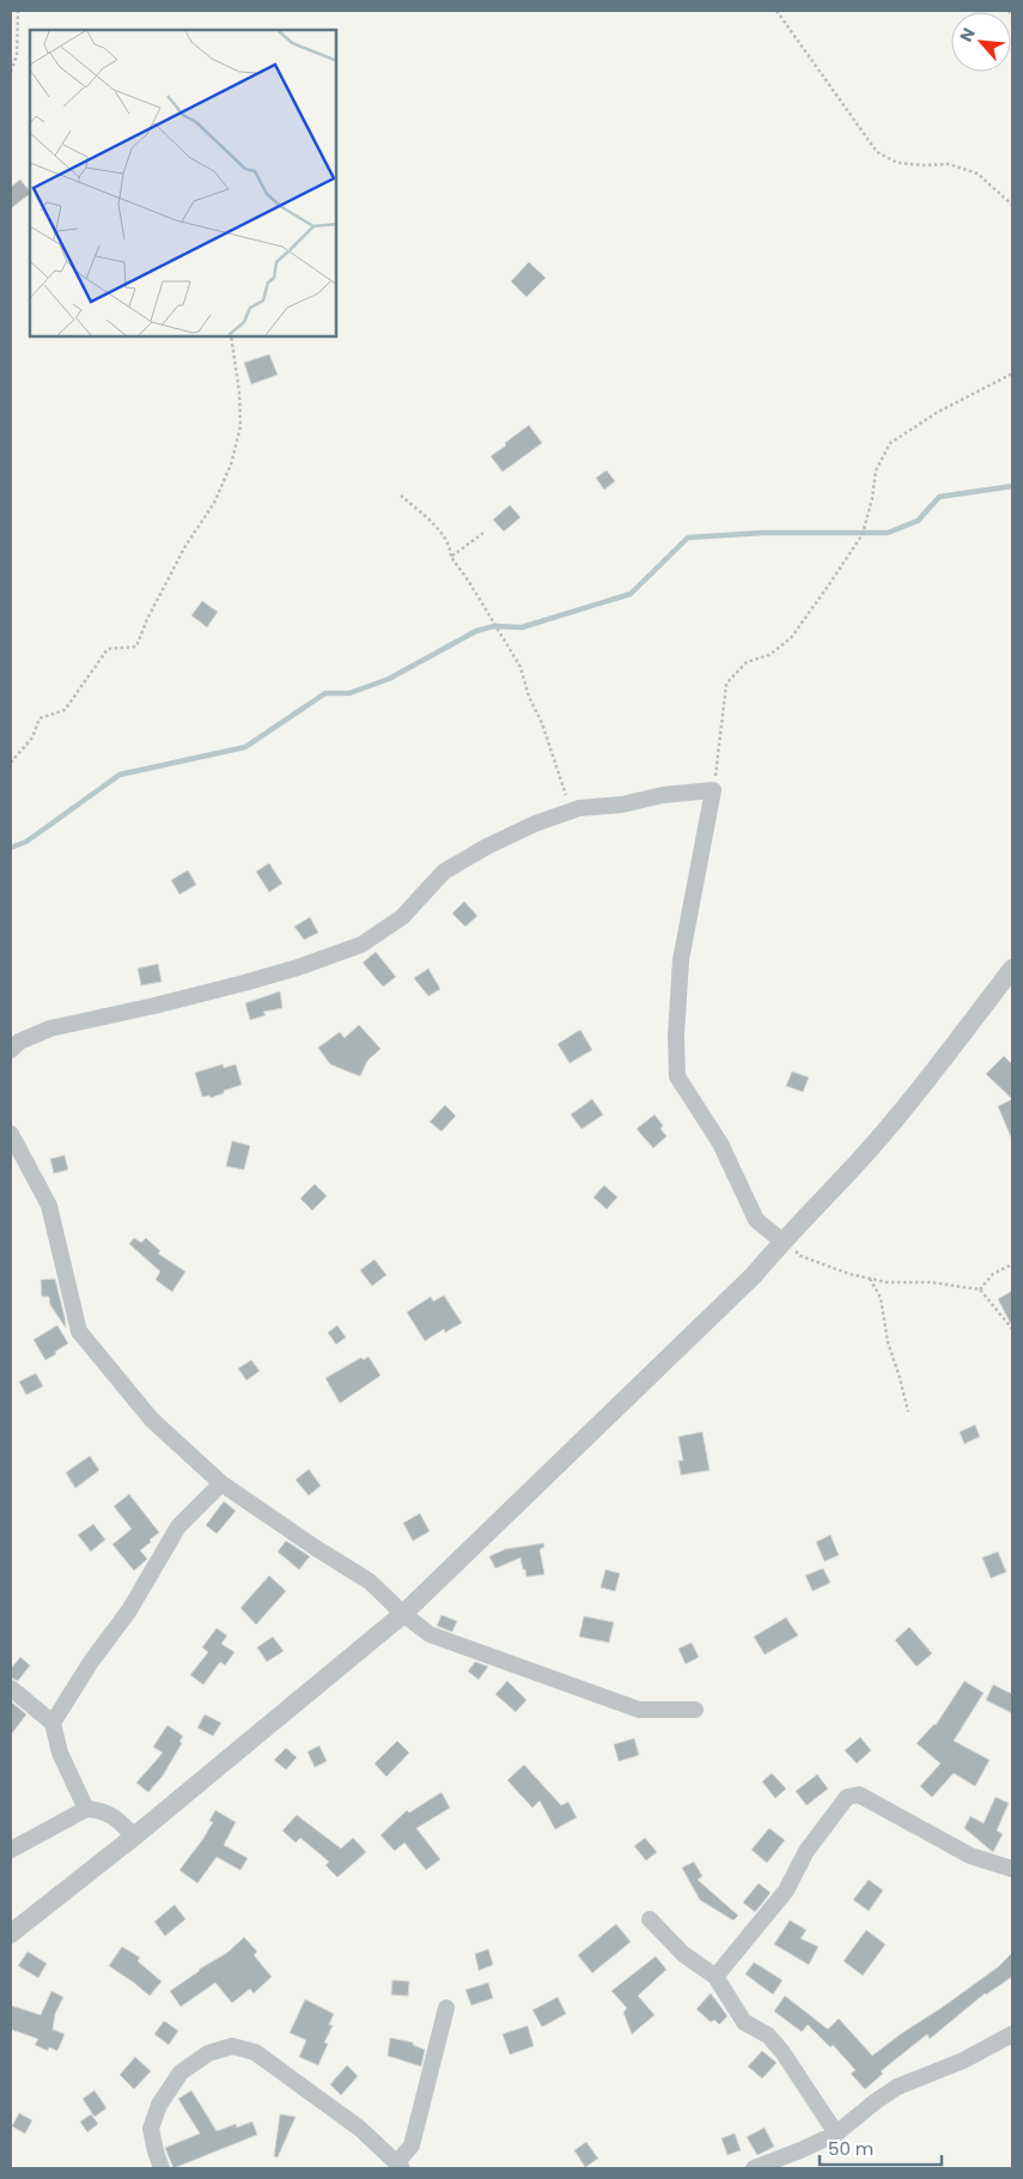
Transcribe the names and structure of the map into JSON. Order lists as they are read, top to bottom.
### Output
{
  "scale_bar": "50 m",
  "north": "top left"
}
